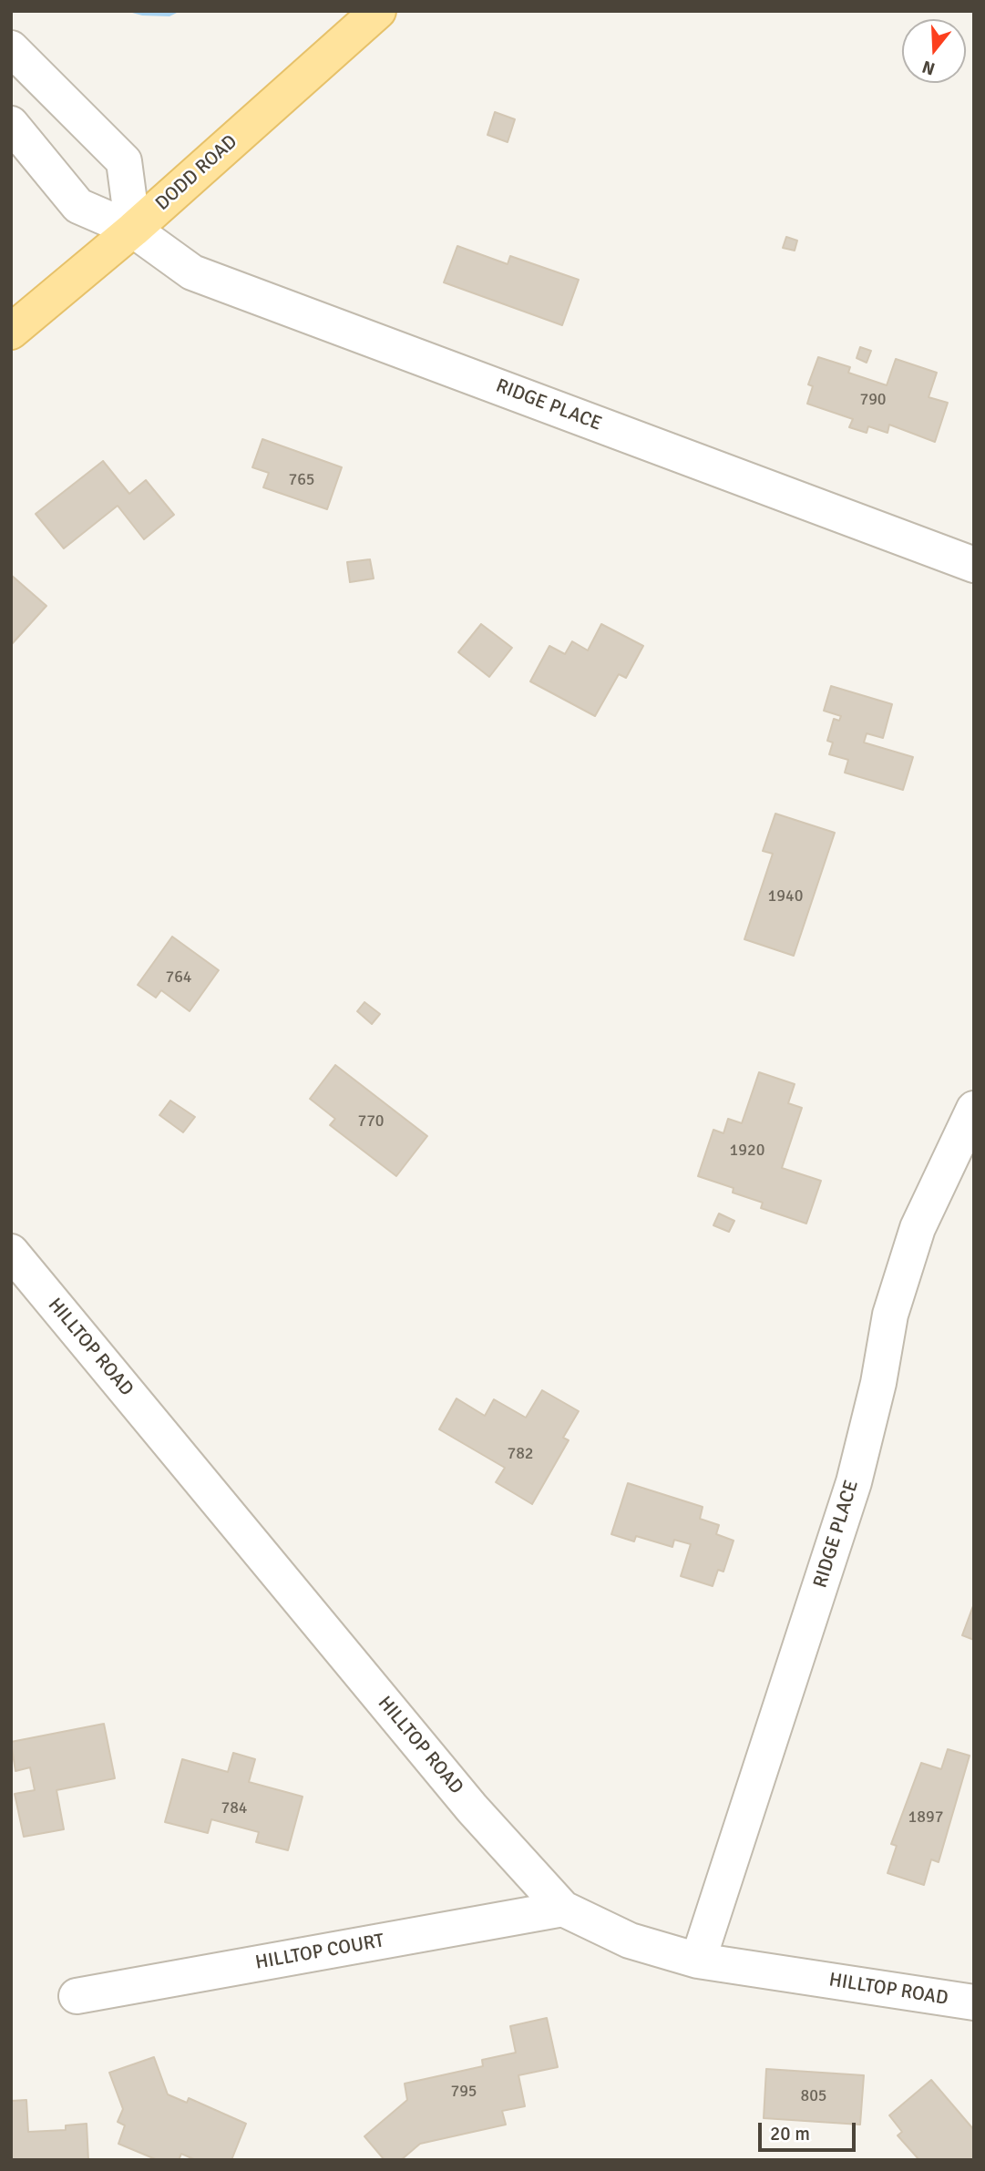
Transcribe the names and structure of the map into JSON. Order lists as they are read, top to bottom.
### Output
{
  "streets": {
    "main road": ["DODD ROAD"],
    "street": ["RIDGE PLACE", "HILLTOP ROAD", "HILLTOP COURT"]
  },
  "crossings": [
    ["DODD ROAD", "RIDGE PLACE"],
    ["RIDGE PLACE", "HILLTOP ROAD"],
    ["HILLTOP ROAD", "HILLTOP COURT"]
  ],
  "house_numbers": [
    "790",
    "765",
    "1940",
    "764",
    "770",
    "1920",
    "782",
    "784",
    "1897",
    "795",
    "805"
  ],
  "scale_bar": "20 m",
  "north": "bottom"
}
